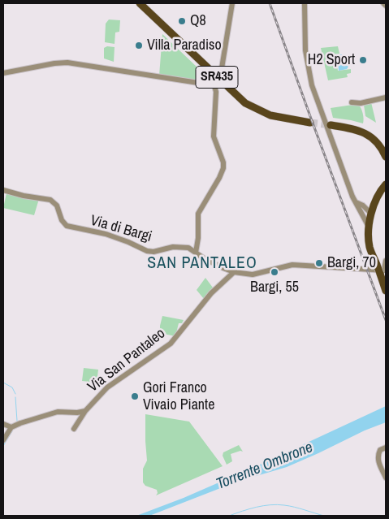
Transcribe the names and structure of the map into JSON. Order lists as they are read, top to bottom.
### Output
{
  "streets": {
    "main road": ["SR435"],
    "street": ["Via di Bargi", "Via San Pantaleo"]
  },
  "crossings": [
    ["Via di Bargi", "Via San Pantaleo"]
  ],
  "districts": ["SAN PANTALEO"],
  "water": ["Torrente Ombrone"],
  "places": [
    "Q8",
    "Villa Paradiso",
    "H2 Sport",
    "Bargi, 70",
    "Bargi, 55",
    "Gori Franco Vivaio Piante"
  ]
}
